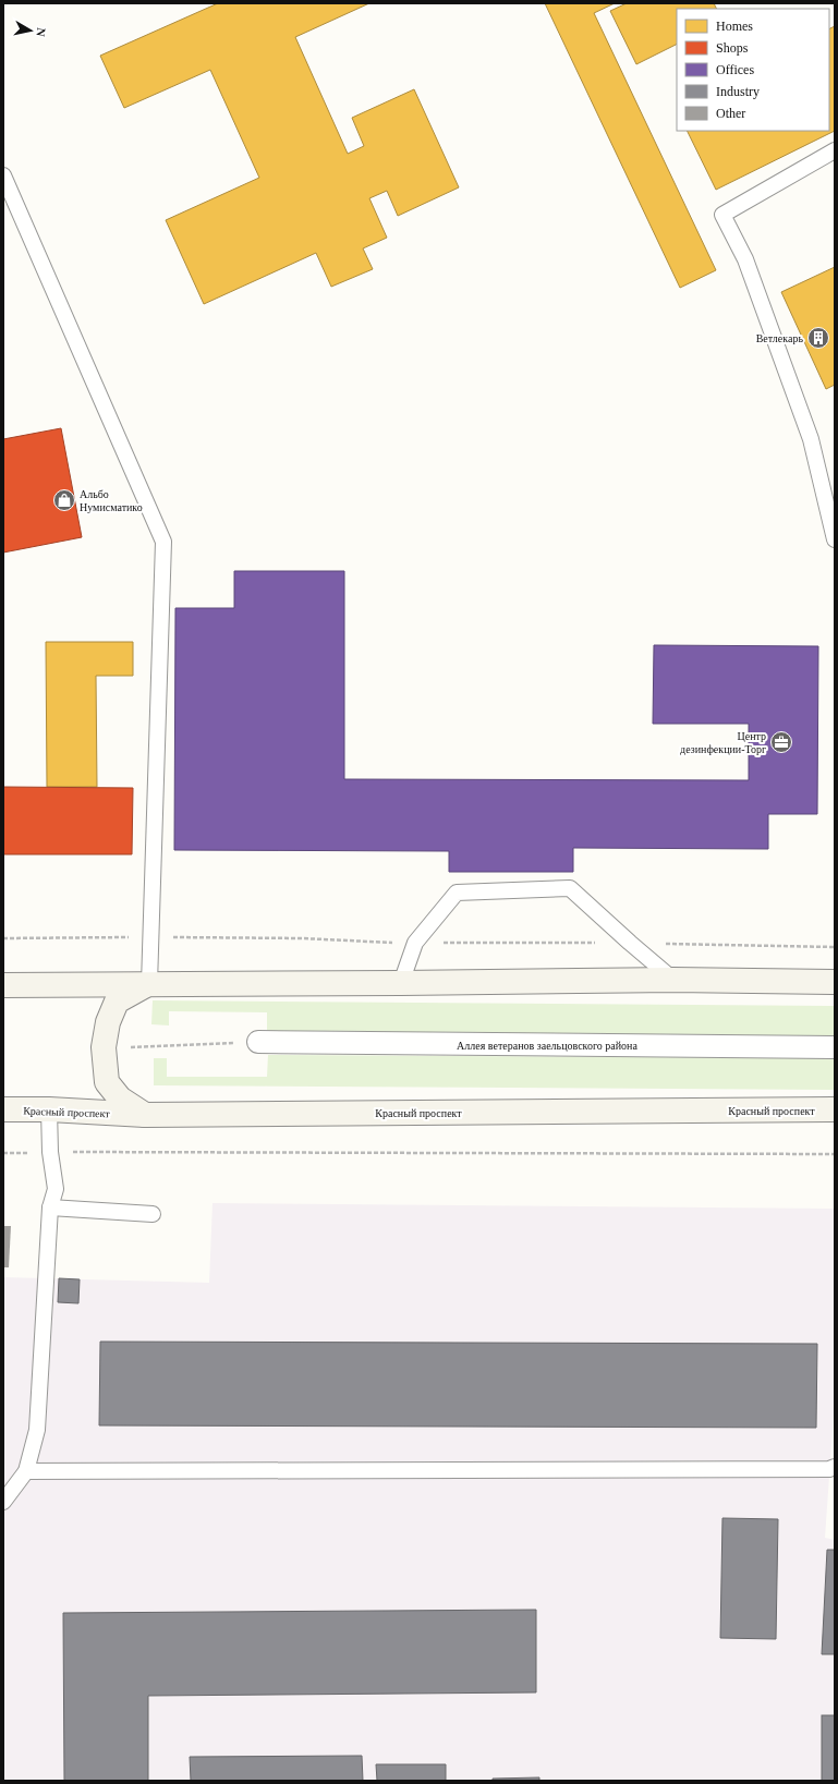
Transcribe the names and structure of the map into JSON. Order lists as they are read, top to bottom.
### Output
{
  "streets": {
    "main road": ["Красный проспект"],
    "street": ["Аллея ветеранов заельцовского района"]
  },
  "places": {
    "building": ["Ветлекарь"],
    "shop": ["Альбо Нумисматико"],
    "office": ["Центр дезинфекции-Торг"]
  },
  "legend": [
    "Homes",
    "Shops",
    "Offices",
    "Industry",
    "Other"
  ],
  "north": "right"
}
